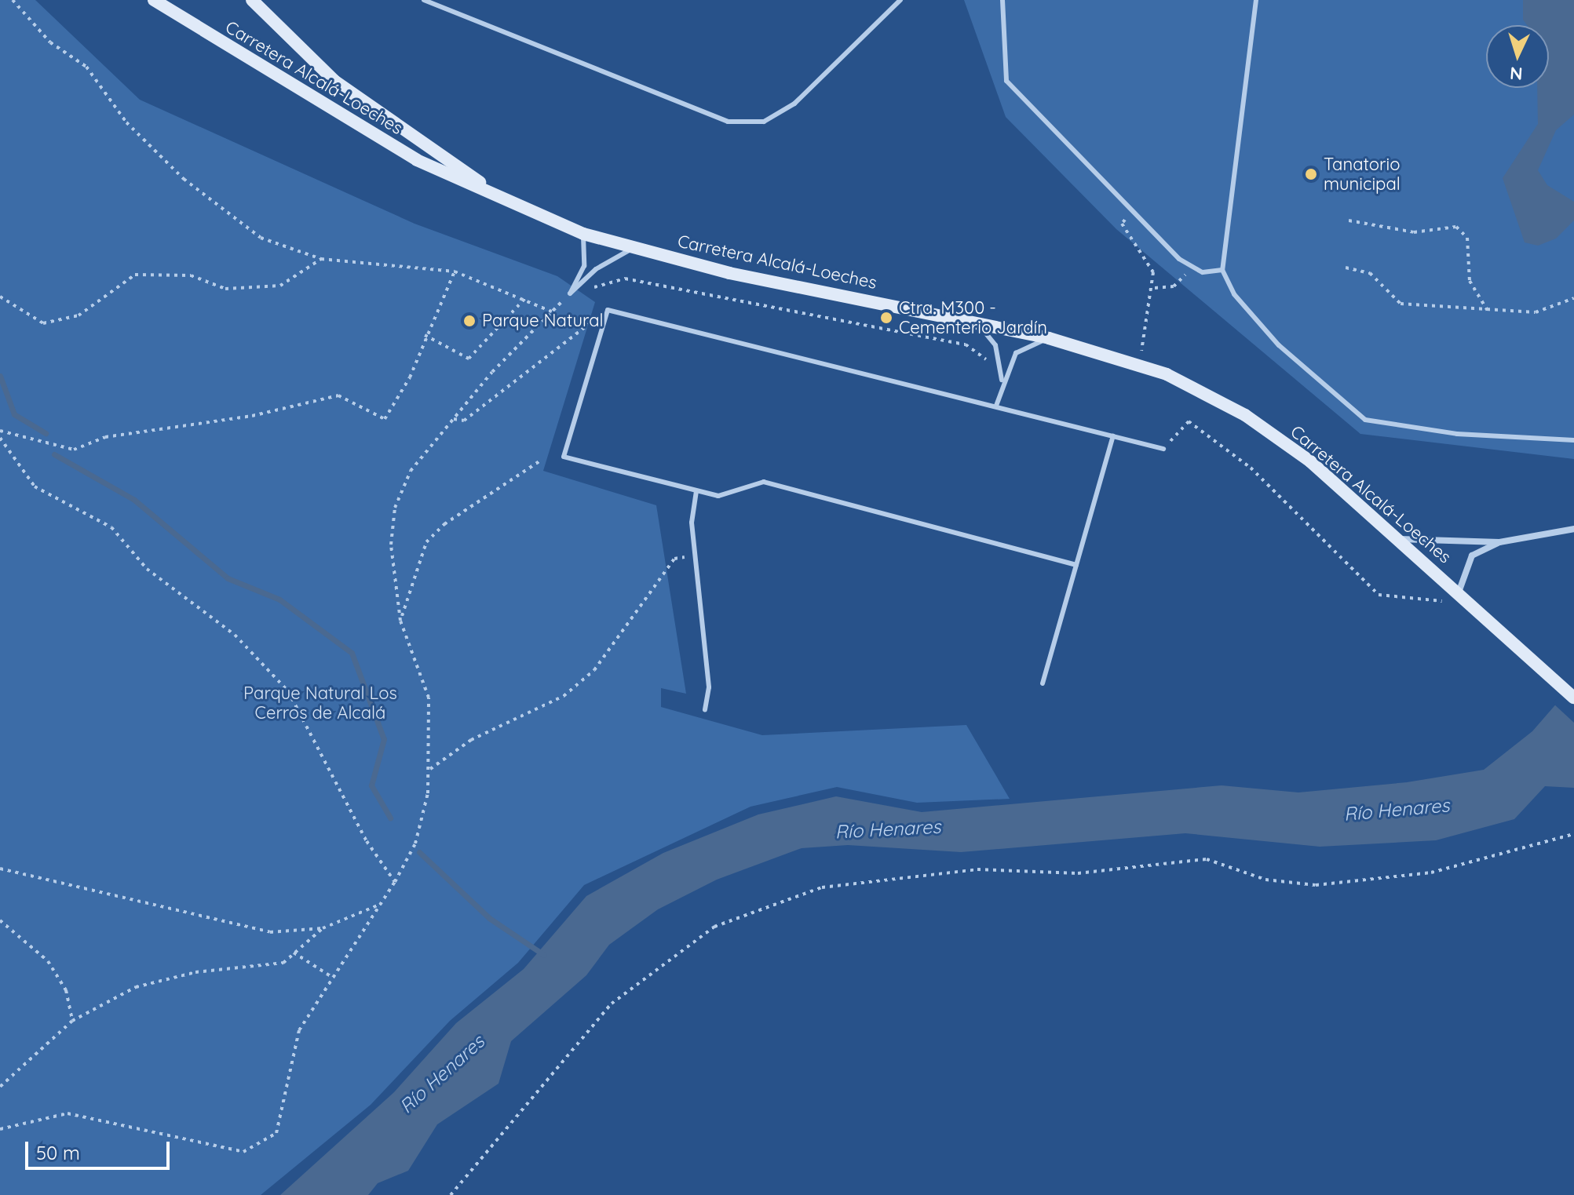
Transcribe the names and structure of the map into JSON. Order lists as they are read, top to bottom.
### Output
{
  "streets": {
    "main road": ["Carretera Alcalá-Loeches"]
  },
  "water": ["Río Henares"],
  "parks": ["Parque Natural Los Cerros de Alcalá"],
  "places": ["Tanatorio municipal", "Ctra. M300 - Cementerio Jardín", "Parque Natural"],
  "scale_bar": "50 m",
  "north": "bottom"
}
